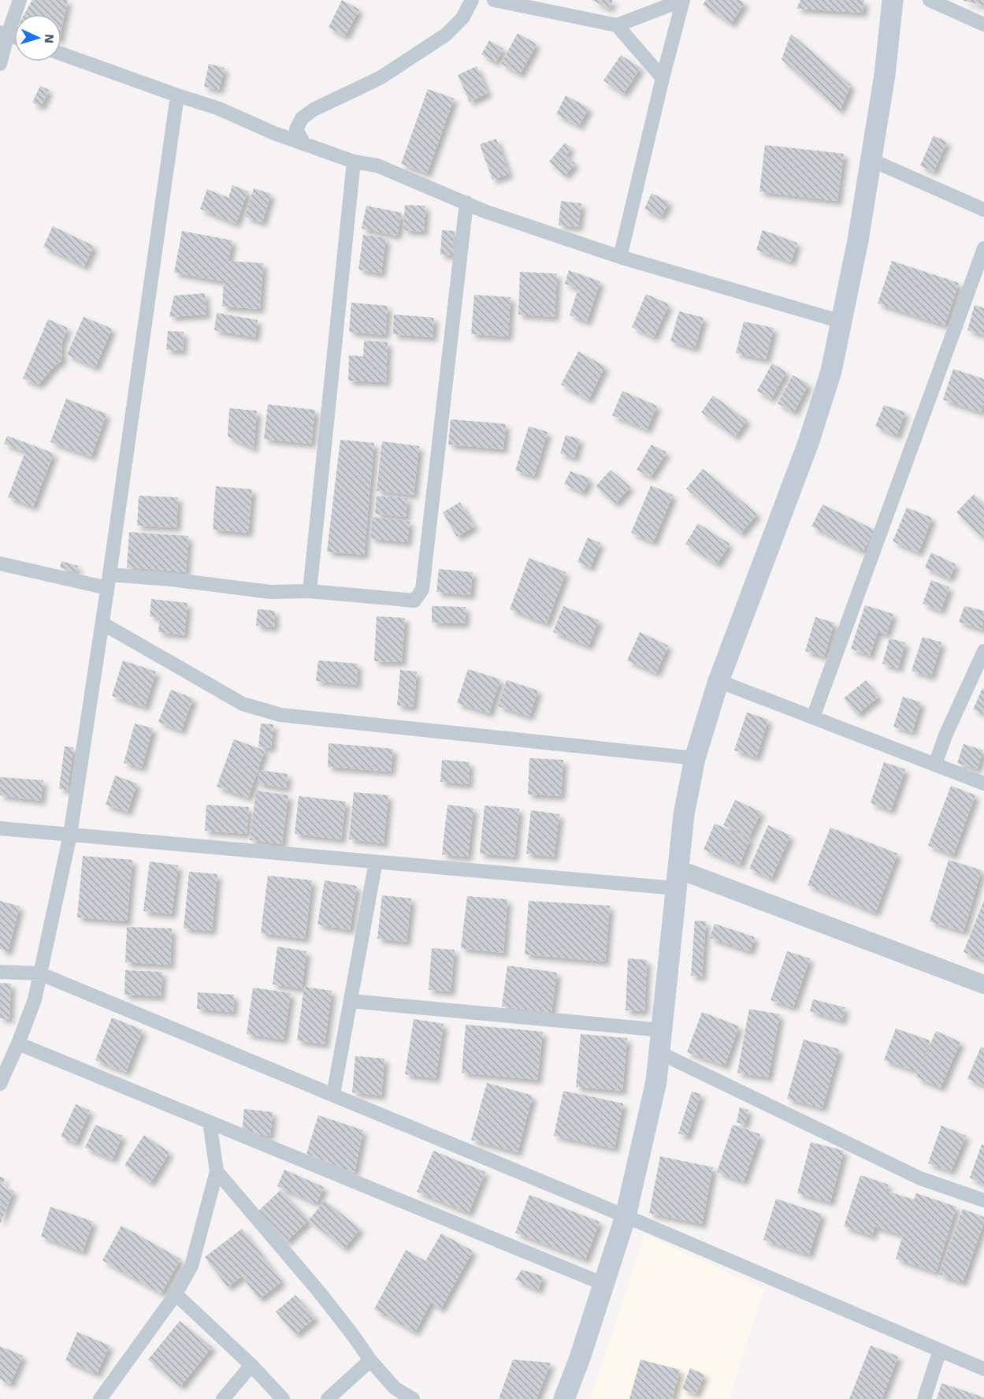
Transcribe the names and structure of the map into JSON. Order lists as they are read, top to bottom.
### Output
{
  "north": "right"
}
